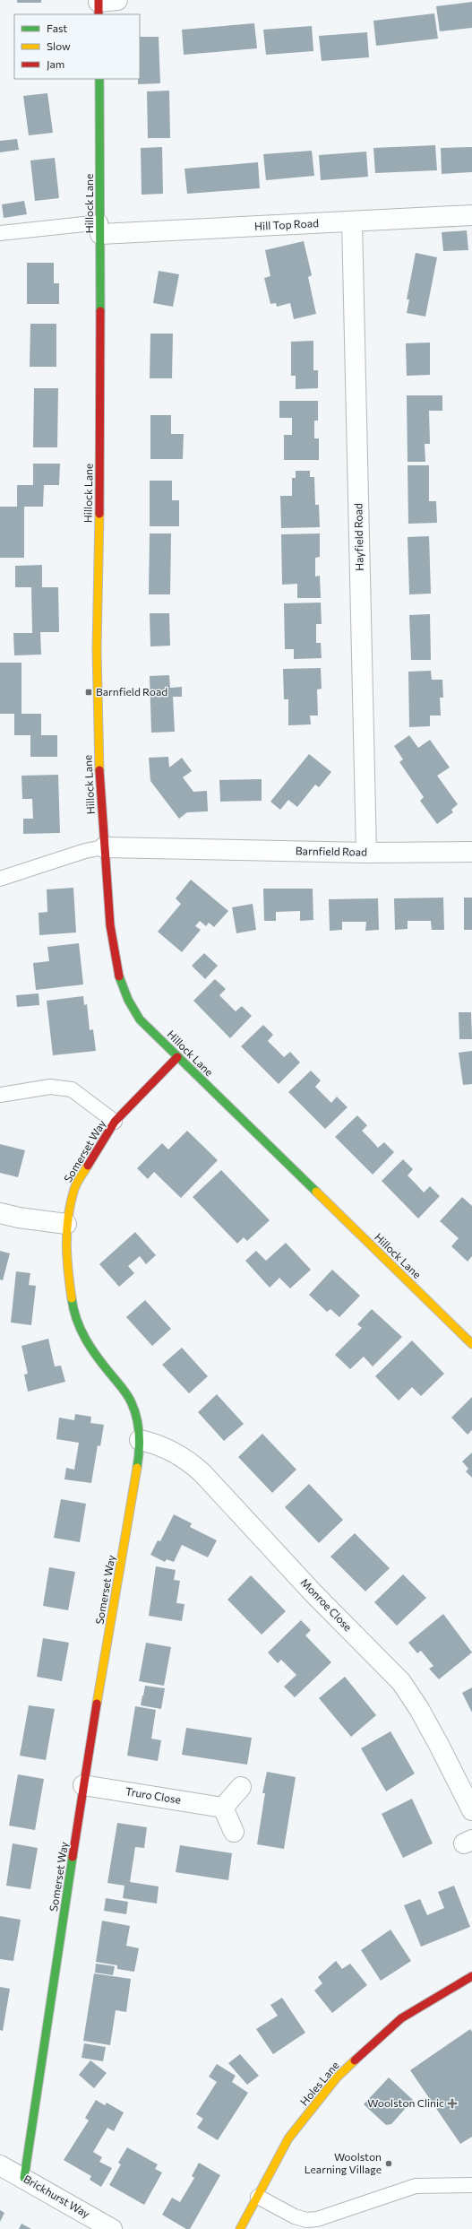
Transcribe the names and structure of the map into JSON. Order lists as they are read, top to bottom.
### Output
{
  "streets": {
    "street": [
      "Hillock Lane",
      "Hill Top Road",
      "Hayfield Road",
      "Barnfield Road",
      "Somerset Way",
      "Monroe Close",
      "Truro Close",
      "Holes Lane",
      "Brickhurst Way"
    ]
  },
  "crossings": [
    ["Hillock Lane", "Hill Top Road"],
    ["Hillock Lane", "Barnfield Road"],
    ["Hillock Lane", "Somerset Way"],
    ["Hill Top Road", "Hayfield Road"],
    ["Hayfield Road", "Barnfield Road"],
    ["Somerset Way", "Monroe Close"],
    ["Somerset Way", "Truro Close"],
    ["Somerset Way", "Brickhurst Way"]
  ],
  "places": {
    "transit": ["Barnfield Road"],
    "health": ["Woolston Clinic"],
    "other": ["Woolston Learning Village"]
  },
  "legend": ["Fast", "Slow", "Jam"]
}
